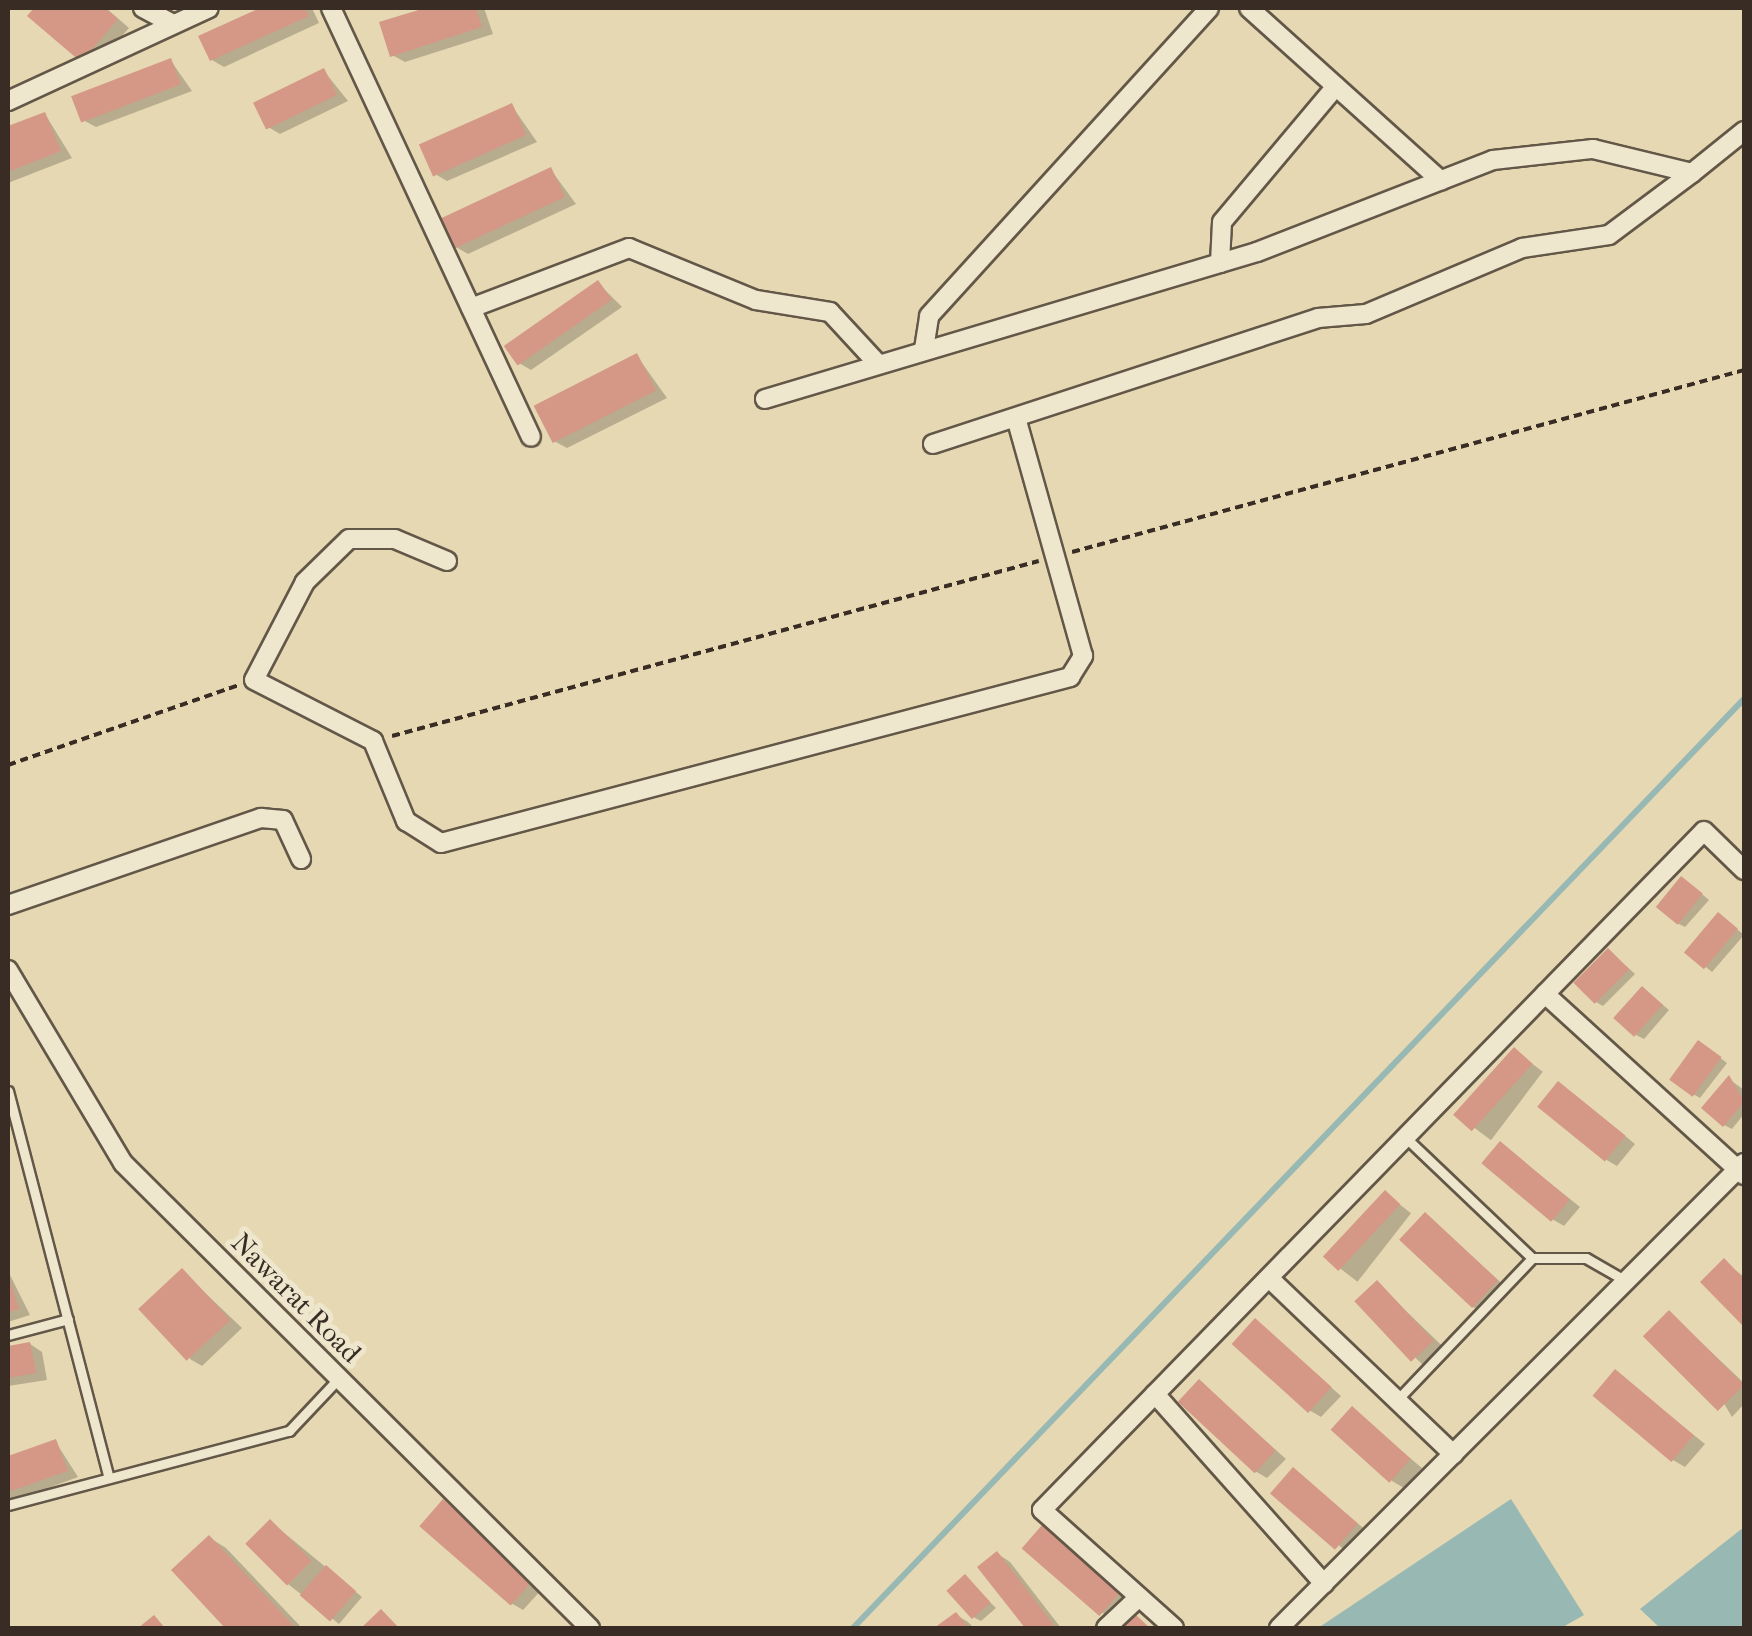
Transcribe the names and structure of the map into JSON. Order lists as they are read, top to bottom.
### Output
{
  "streets": {
    "street": ["Nawarat Road"]
  }
}
